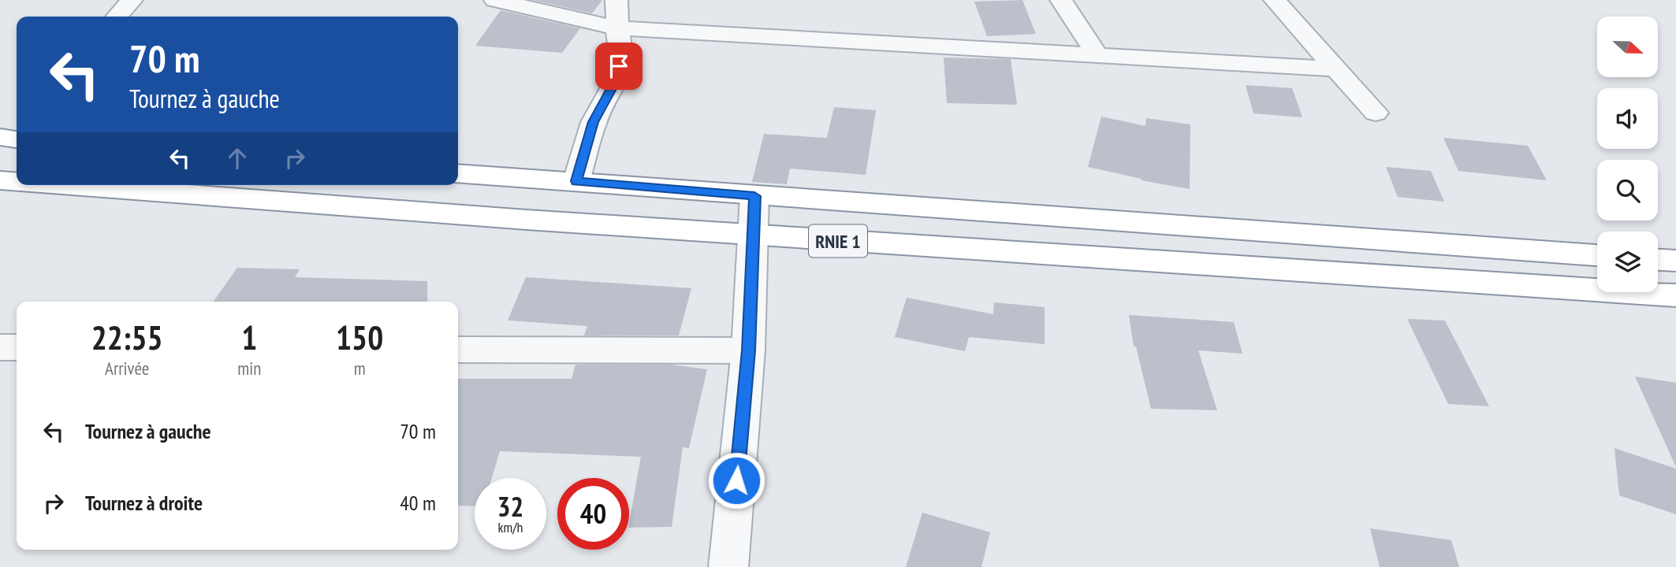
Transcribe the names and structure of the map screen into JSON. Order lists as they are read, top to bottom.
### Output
{
  "streets": {
    "highway": ["RNIE 1"]
  },
  "north": "right",
  "page": {
    "turn": ["70 m", "Tournez à gauche"],
    "eta": [
      "22:55",
      "Arrivée",
      "1",
      "min",
      "150",
      "m"
    ],
    "list": [
      {
        "name": "Tournez à gauche",
        "value": "70 m"
      },
      {
        "name": "Tournez à droite",
        "value": "40 m"
      }
    ],
    "speed": "32 km/h",
    "limit": "40"
  }
}
